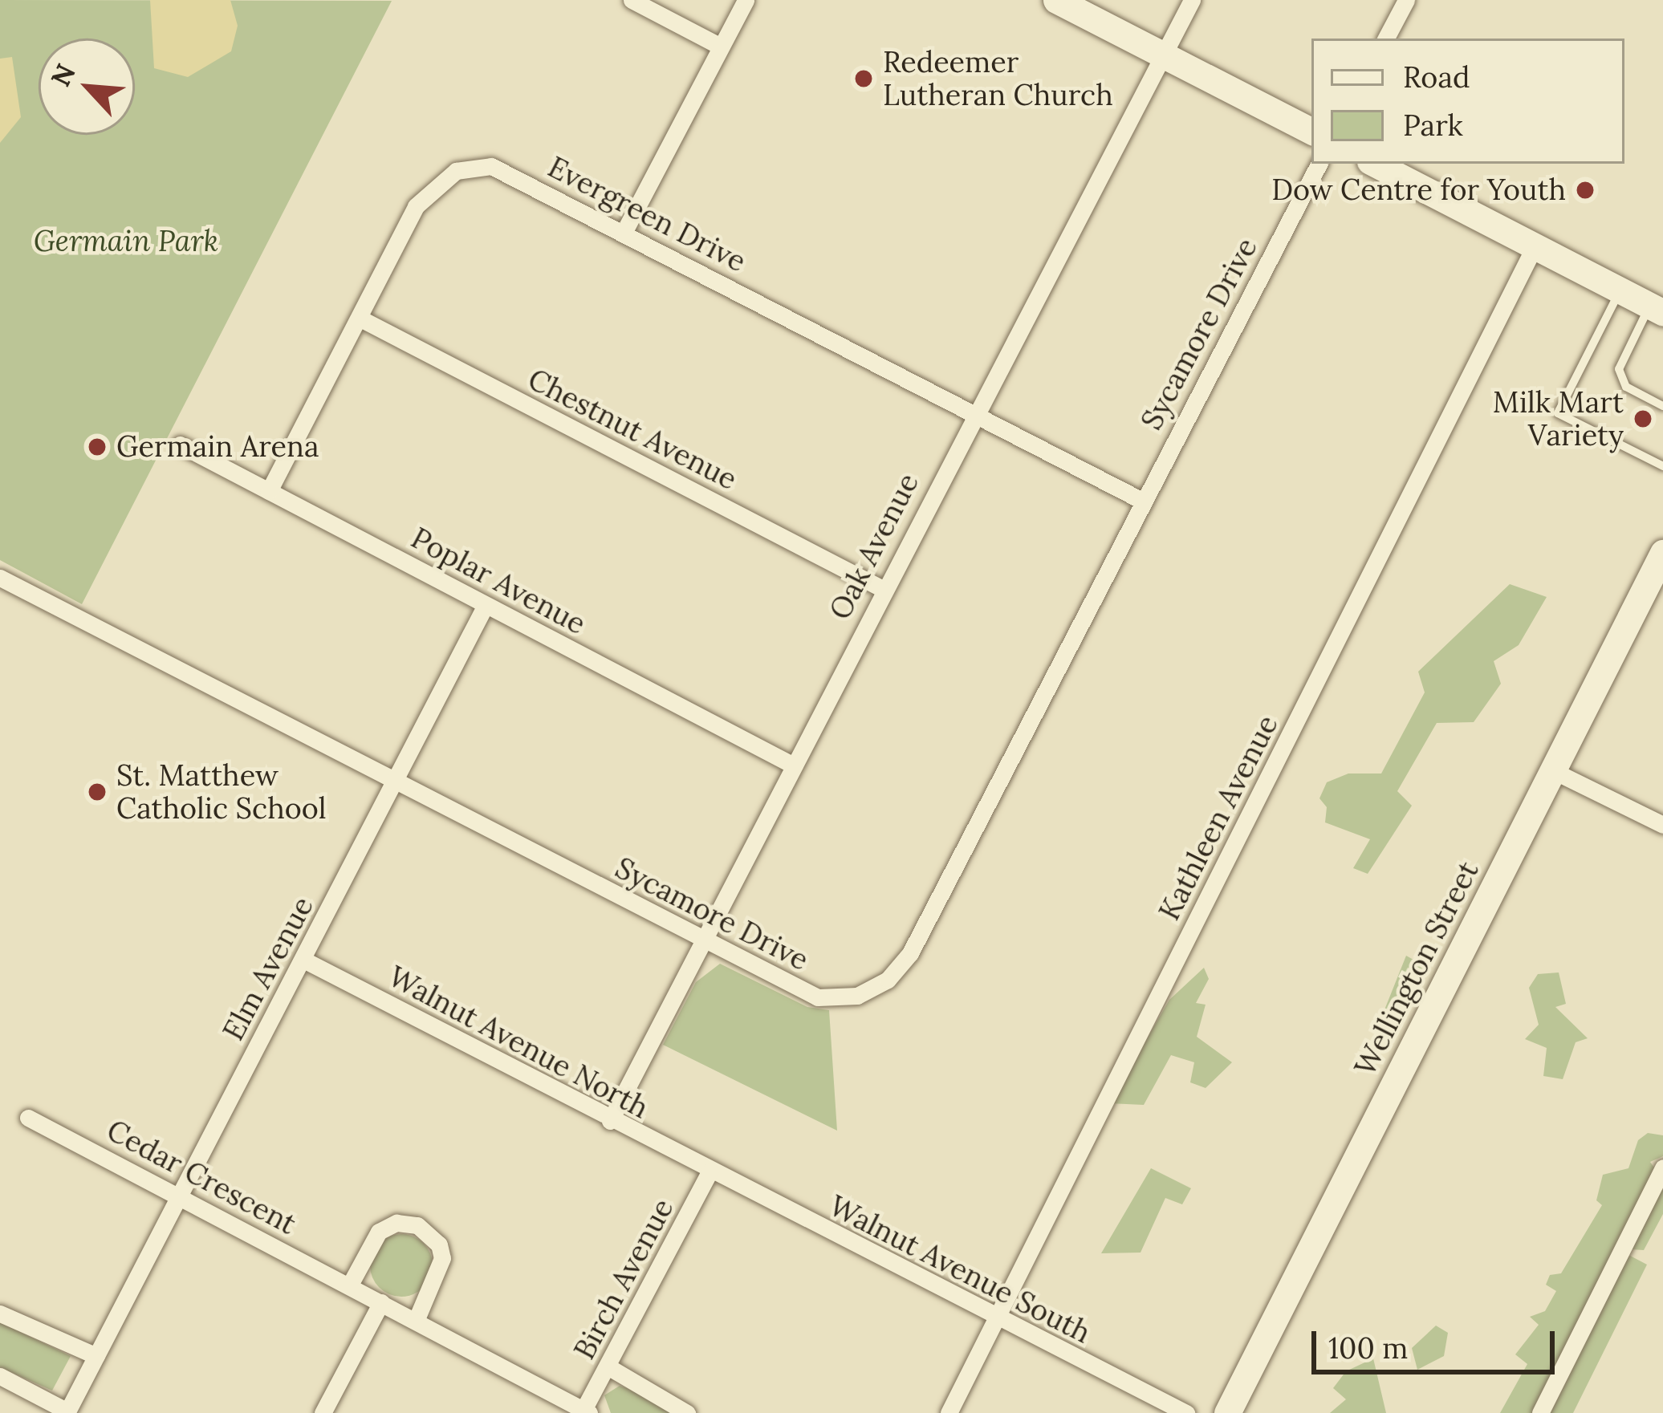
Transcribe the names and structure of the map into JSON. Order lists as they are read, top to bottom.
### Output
{
  "streets": {
    "main road": ["Wellington Street"],
    "street": [
      "Evergreen Drive",
      "Sycamore Drive",
      "Chestnut Avenue",
      "Oak Avenue",
      "Poplar Avenue",
      "Kathleen Avenue",
      "Elm Avenue",
      "Walnut Avenue North",
      "Cedar Crescent",
      "Walnut Avenue South",
      "Birch Avenue"
    ]
  },
  "crossings": [
    ["Evergreen Drive", "Sycamore Drive"],
    ["Evergreen Drive", "Chestnut Avenue"],
    ["Evergreen Drive", "Oak Avenue"],
    ["Evergreen Drive", "Poplar Avenue"],
    ["Sycamore Drive", "Oak Avenue"],
    ["Sycamore Drive", "Elm Avenue"],
    ["Chestnut Avenue", "Oak Avenue"],
    ["Oak Avenue", "Poplar Avenue"],
    ["Oak Avenue", "Walnut Avenue North"],
    ["Poplar Avenue", "Elm Avenue"],
    ["Kathleen Avenue", "Walnut Avenue South"],
    ["Elm Avenue", "Walnut Avenue North"],
    ["Elm Avenue", "Cedar Crescent"],
    ["Walnut Avenue North", "Walnut Avenue South"],
    ["Walnut Avenue North", "Birch Avenue"],
    ["Cedar Crescent", "Birch Avenue"],
    ["Walnut Avenue South", "Birch Avenue"]
  ],
  "parks": ["Germain Park"],
  "places": [
    "Redeemer Lutheran Church",
    "Dow Centre for Youth",
    "Milk Mart Variety",
    "Germain Arena",
    "St. Matthew Catholic School"
  ],
  "legend": ["Road", "Park"],
  "scale_bar": "100 m",
  "north": "top left"
}
